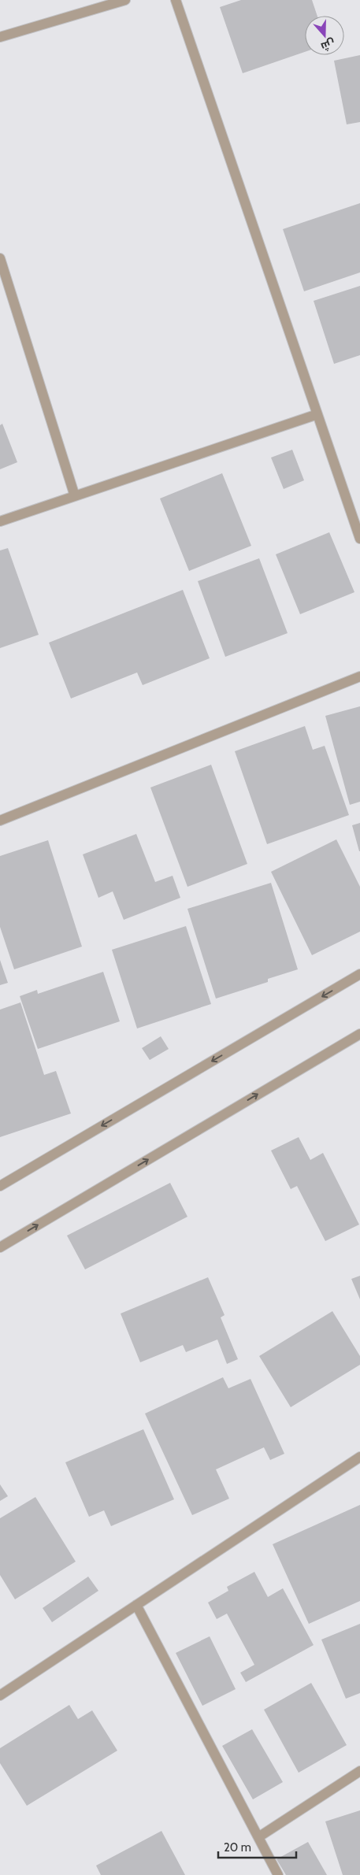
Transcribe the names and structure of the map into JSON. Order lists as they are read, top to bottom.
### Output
{
  "scale_bar": "20 m",
  "north": "bottom"
}
